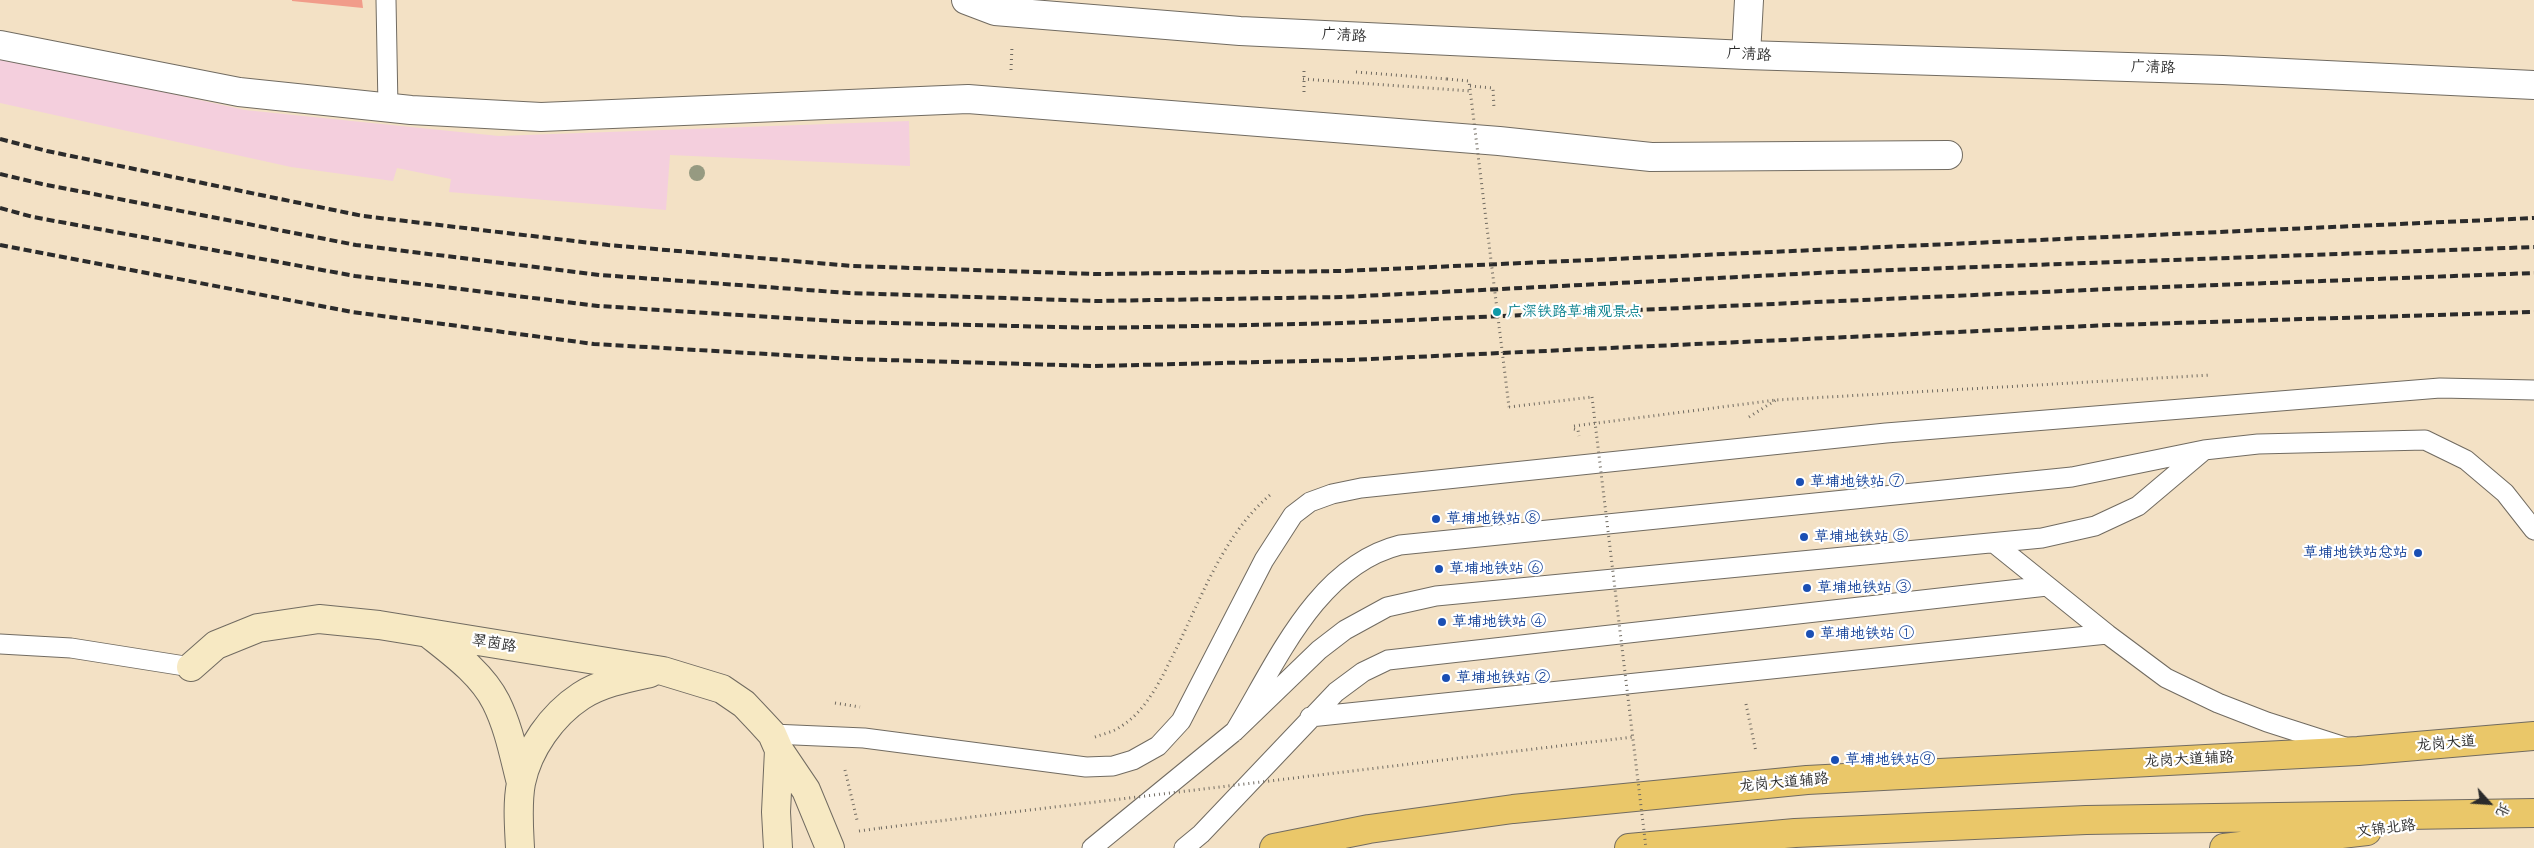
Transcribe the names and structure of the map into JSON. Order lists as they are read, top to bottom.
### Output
{
  "streets": {
    "main road": ["龙岗大道", "龙岗大道辅路", "文锦北路"],
    "street": ["广清路", "翠茵路"]
  },
  "crossings": [
    ["龙岗大道", "龙岗大道辅路"]
  ],
  "places": [
    "广深铁路草埔观景点",
    "草埔地铁站 ⑦",
    "草埔地铁站 ⑧",
    "草埔地铁站 ⑤",
    "草埔地铁站总站",
    "草埔地铁站 ⑥",
    "草埔地铁站 ③",
    "草埔地铁站 ④",
    "草埔地铁站 ①",
    "草埔地铁站 ②",
    "草埔地铁站⑨"
  ],
  "north": "bottom right"
}
